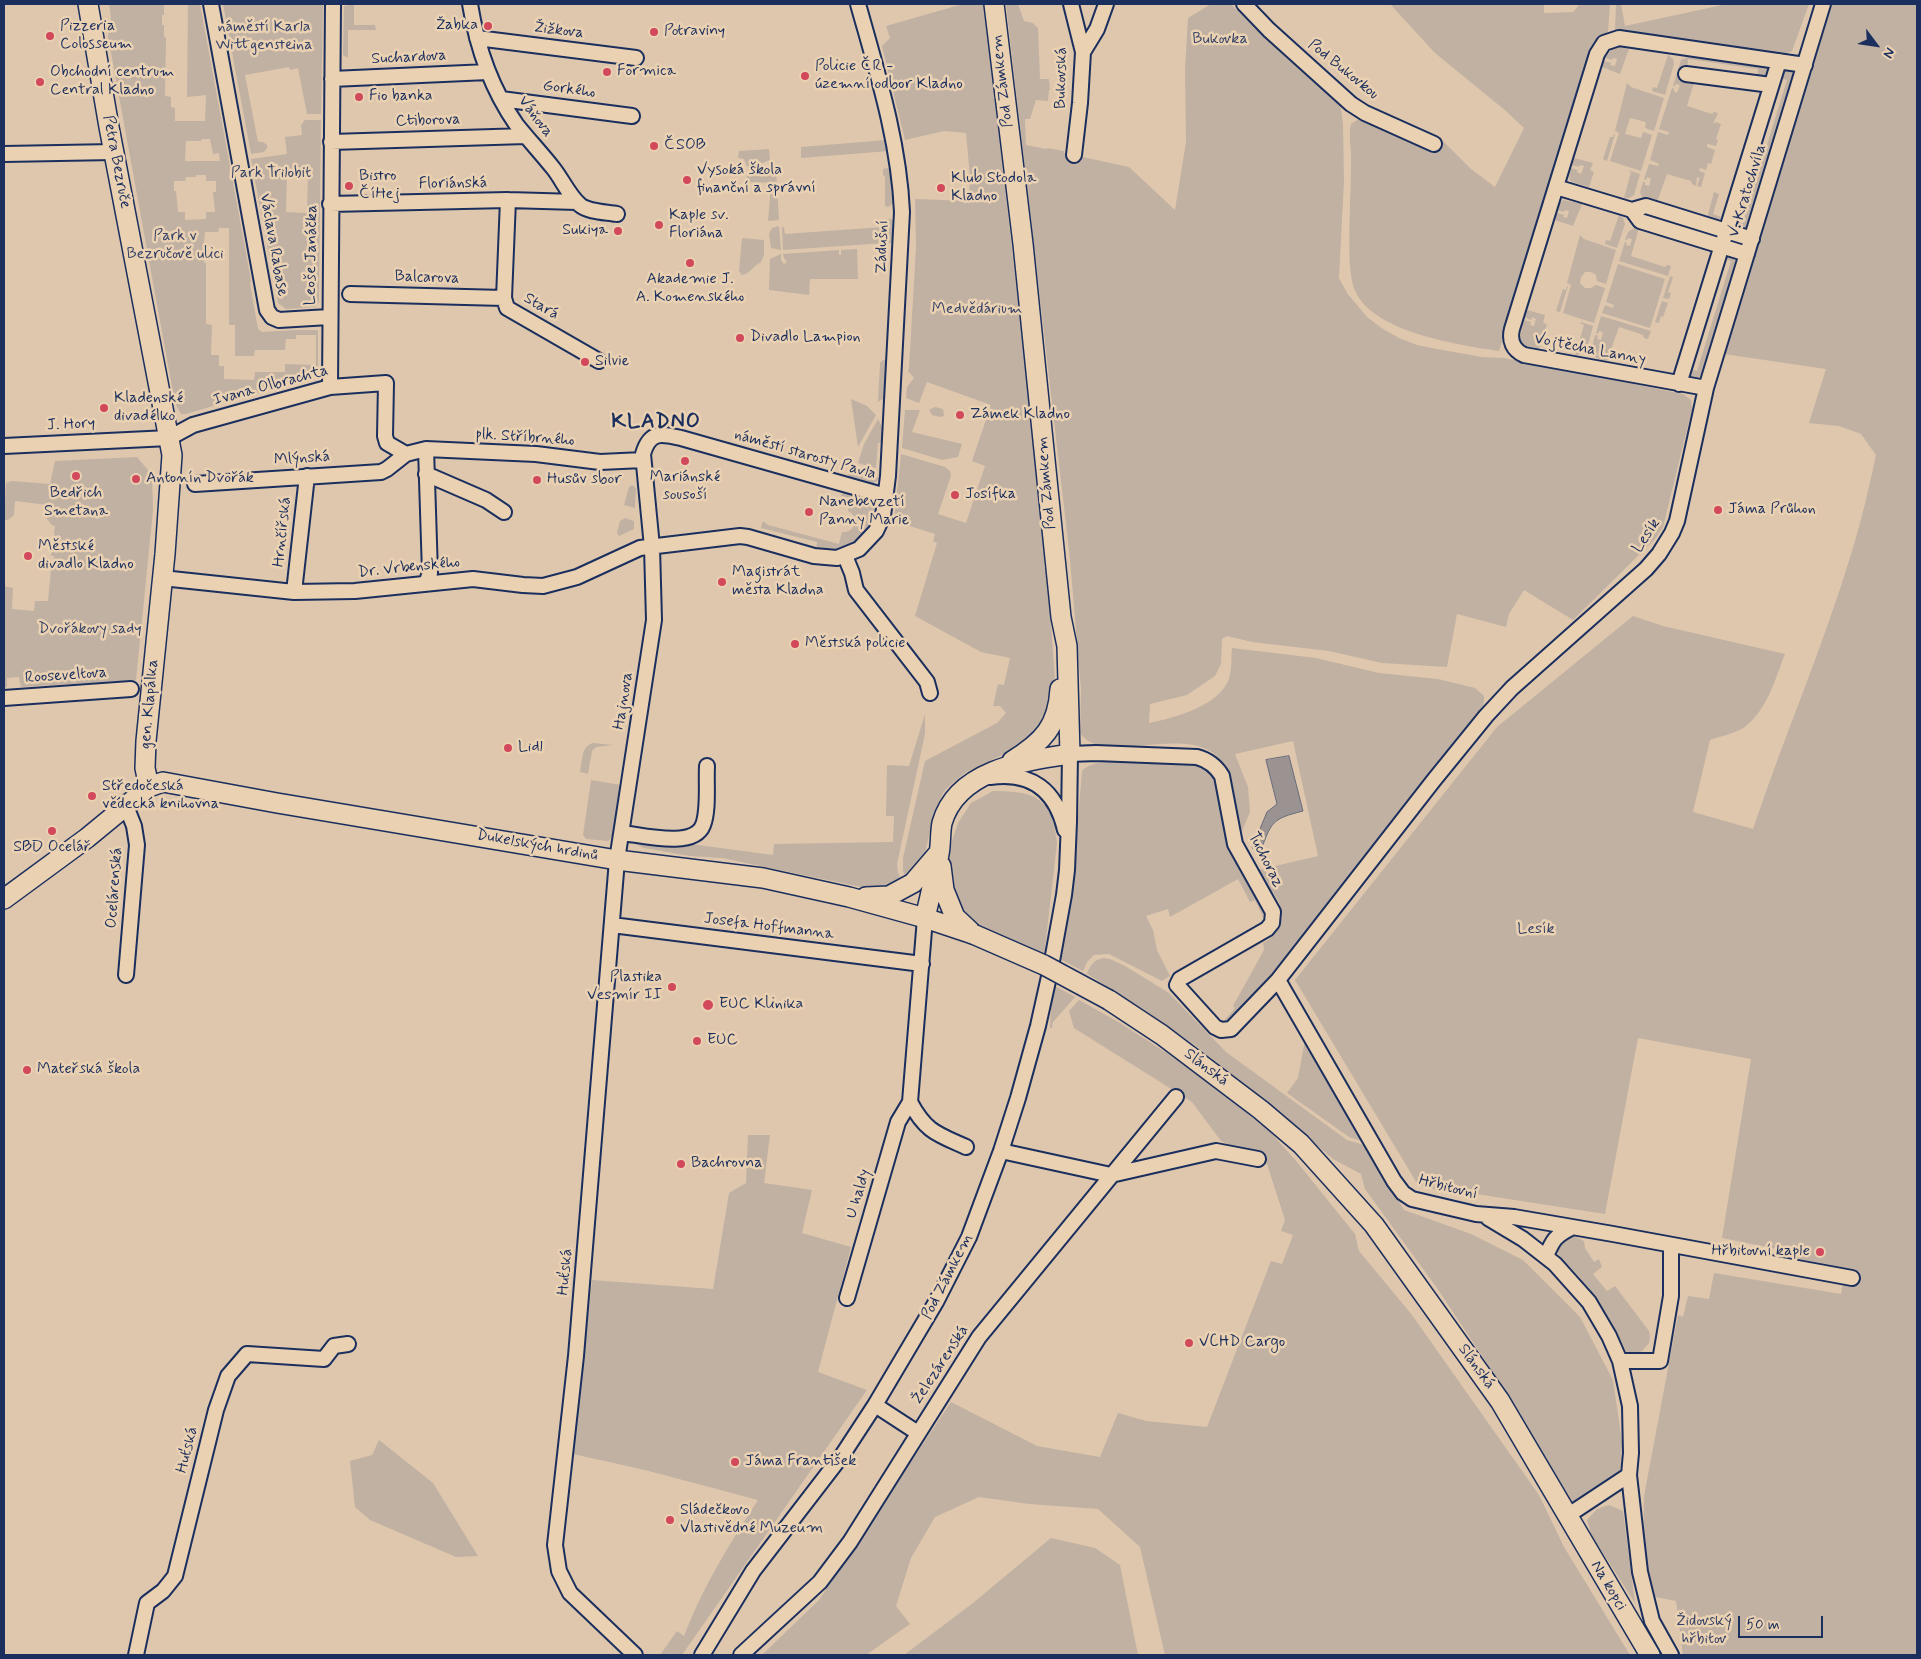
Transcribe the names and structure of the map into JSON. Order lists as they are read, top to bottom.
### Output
{
  "streets": {
    "main road": [
      "Pod Zámkem",
      "Petra Bezruče",
      "gen. Klapálka",
      "Dukelských hrdinů",
      "Slánská",
      "Na kopci"
    ],
    "street": [
      "Žižkova",
      "Suchardova",
      "Pod Bukovkou",
      "Bukovská",
      "Gorkého",
      "Váňova",
      "Ctiborova",
      "Floriánská",
      "V. Kratochvíla",
      "Václava Rabase",
      "Zádušní",
      "Leoše Janáčka",
      "Balcarova",
      "Stará",
      "Vojtěcha Lanny",
      "Ivana Olbrachta",
      "J. Hory",
      "plk. Stříbrného",
      "náměstí starosty Pavla",
      "Mlýnská",
      "Hrnčířská",
      "Lesík",
      "Dr. Vrbenského",
      "Rooseveltova",
      "Hajnova",
      "Tuchoraz",
      "Ocelárenská",
      "Josefa Hoffmanna",
      "Hřbitovní",
      "U haldy",
      "Huťská",
      "Železárenská"
    ]
  },
  "crossings": [
    ["Žižkova", "Váňova"],
    ["Suchardova", "Váňova"],
    ["Suchardova", "Leoše Janáčka"],
    ["Pod Zámkem", "Tuchoraz"],
    ["Gorkého", "Váňova"],
    ["Váňova", "Ctiborova"],
    ["Váňova", "Floriánská"],
    ["Ctiborova", "Leoše Janáčka"],
    ["Petra Bezruče", "Ivana Olbrachta"],
    ["Petra Bezruče", "J. Hory"],
    ["Petra Bezruče", "gen. Klapálka"],
    ["Floriánská", "Leoše Janáčka"],
    ["Floriánská", "Stará"],
    ["V. Kratochvíla", "Vojtěcha Lanny"],
    ["V. Kratochvíla", "Lesík"],
    ["Václava Rabase", "Leoše Janáčka"],
    ["Zádušní", "náměstí starosty Pavla"],
    ["Leoše Janáčka", "Ivana Olbrachta"],
    ["Balcarova", "Stará"],
    ["Vojtěcha Lanny", "Lesík"],
    ["Ivana Olbrachta", "J. Hory"],
    ["Ivana Olbrachta", "plk. Stříbrného"],
    ["Ivana Olbrachta", "Mlýnská"],
    ["Ivana Olbrachta", "gen. Klapálka"],
    ["J. Hory", "gen. Klapálka"],
    ["plk. Stříbrného", "náměstí starosty Pavla"],
    ["plk. Stříbrného", "Mlýnská"],
    ["náměstí starosty Pavla", "Dr. Vrbenského"],
    ["náměstí starosty Pavla", "Hajnova"],
    ["Mlýnská", "Hrnčířská"],
    ["Hrnčířská", "Dr. Vrbenského"],
    ["Lesík", "Tuchoraz"],
    ["Lesík", "Hřbitovní"],
    ["Dr. Vrbenského", "Hajnova"],
    ["Dr. Vrbenského", "gen. Klapálka"],
    ["Hajnova", "Dukelských hrdinů"],
    ["Hajnova", "Huťská"],
    ["gen. Klapálka", "Dukelských hrdinů"],
    ["Dukelských hrdinů", "Slánská"],
    ["Dukelských hrdinů", "Huťská"],
    ["Josefa Hoffmanna", "Huťská"],
    ["Slánská", "Na kopci"]
  ],
  "districts": ["KLADNO"],
  "parks": [
    "náměstí Karla Wittgensteina",
    "Bukovka",
    "Park Trilobit",
    "Park v Bezručově ulici",
    "Medvědárium",
    "Dvořákovy sady",
    "Lesík",
    "Židovský hřbitov"
  ],
  "places": [
    "Žabka",
    "Potraviny",
    "Pizzeria Colosseum",
    "Formica",
    "Policie ČR - územní odbor Kladno",
    "Obchodní centrum Central Kladno",
    "Fio banka",
    "ČSOB",
    "Vysoká škola finanční a správní",
    "Bistro ČíHej",
    "Klub Stodola Kladno",
    "Kaple sv. Floriána",
    "Sukiya",
    "Akademie J. A. Komenského",
    "Divadlo Lampion",
    "Silvie",
    "Kladenské divadélko",
    "Zámek Kladno",
    "Mariánské sousoší",
    "Bedřich Smetana",
    "Antonín Dvořák",
    "Husův sbor",
    "Josífka",
    "Jáma Průhon",
    "Nanebevzetí Panny Marie",
    "Městské divadlo Kladno",
    "Magistrát města Kladna",
    "Městská policie",
    "Lidl",
    "Středočeská vědecká knihovna",
    "SBD Ocelář",
    "Plastika Vesmír II",
    "EUC Klinika",
    "EUC",
    "Mateřská škola",
    "Bachrovna",
    "Hřbitovní kaple",
    "VCHD Cargo",
    "Jáma František",
    "Sládečkovo Vlastivědné Muzeum"
  ],
  "scale_bar": "50 m",
  "north": "bottom right"
}
